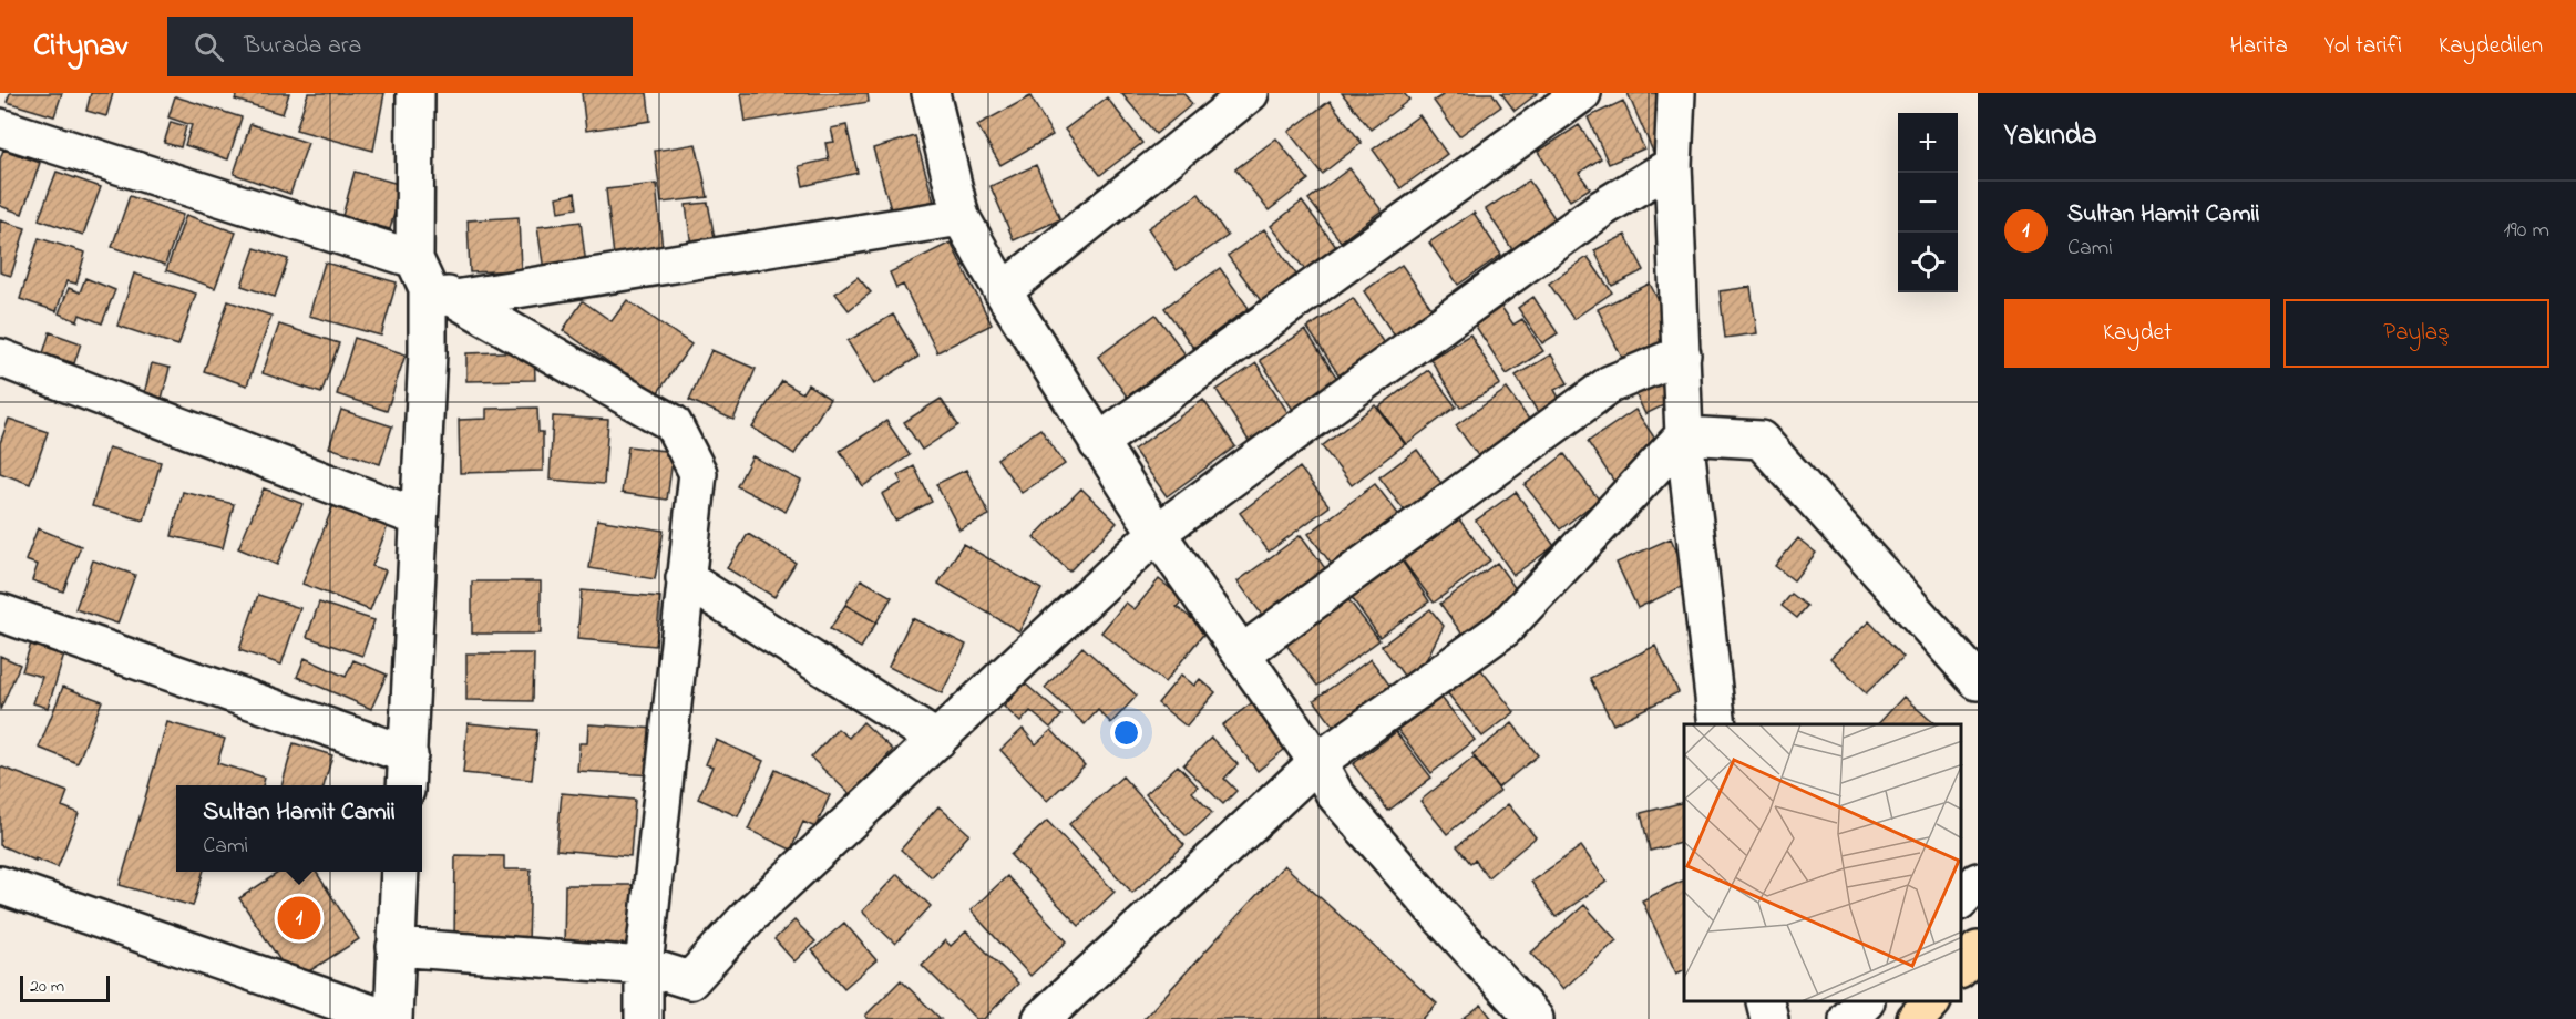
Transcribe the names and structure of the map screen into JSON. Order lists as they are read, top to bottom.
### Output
{
  "scale_bar": "20 m",
  "page": {
    "header": "Citynav",
    "search": "Burada ara",
    "nav": ["Harita", "Yol tarifi", "Kaydedilen"],
    "heading": "Yakında",
    "map_buttons": ["+", "−"],
    "list": [
      {
        "mark": "1",
        "name": "Sultan Hamit Camii",
        "note": "Cami",
        "value": "190 m"
      }
    ],
    "buttons": ["Kaydet", "Paylaş"],
    "popup": ["Sultan Hamit Camii", "Cami"],
    "pins": "1",
    "scale": "20 m"
  }
}
